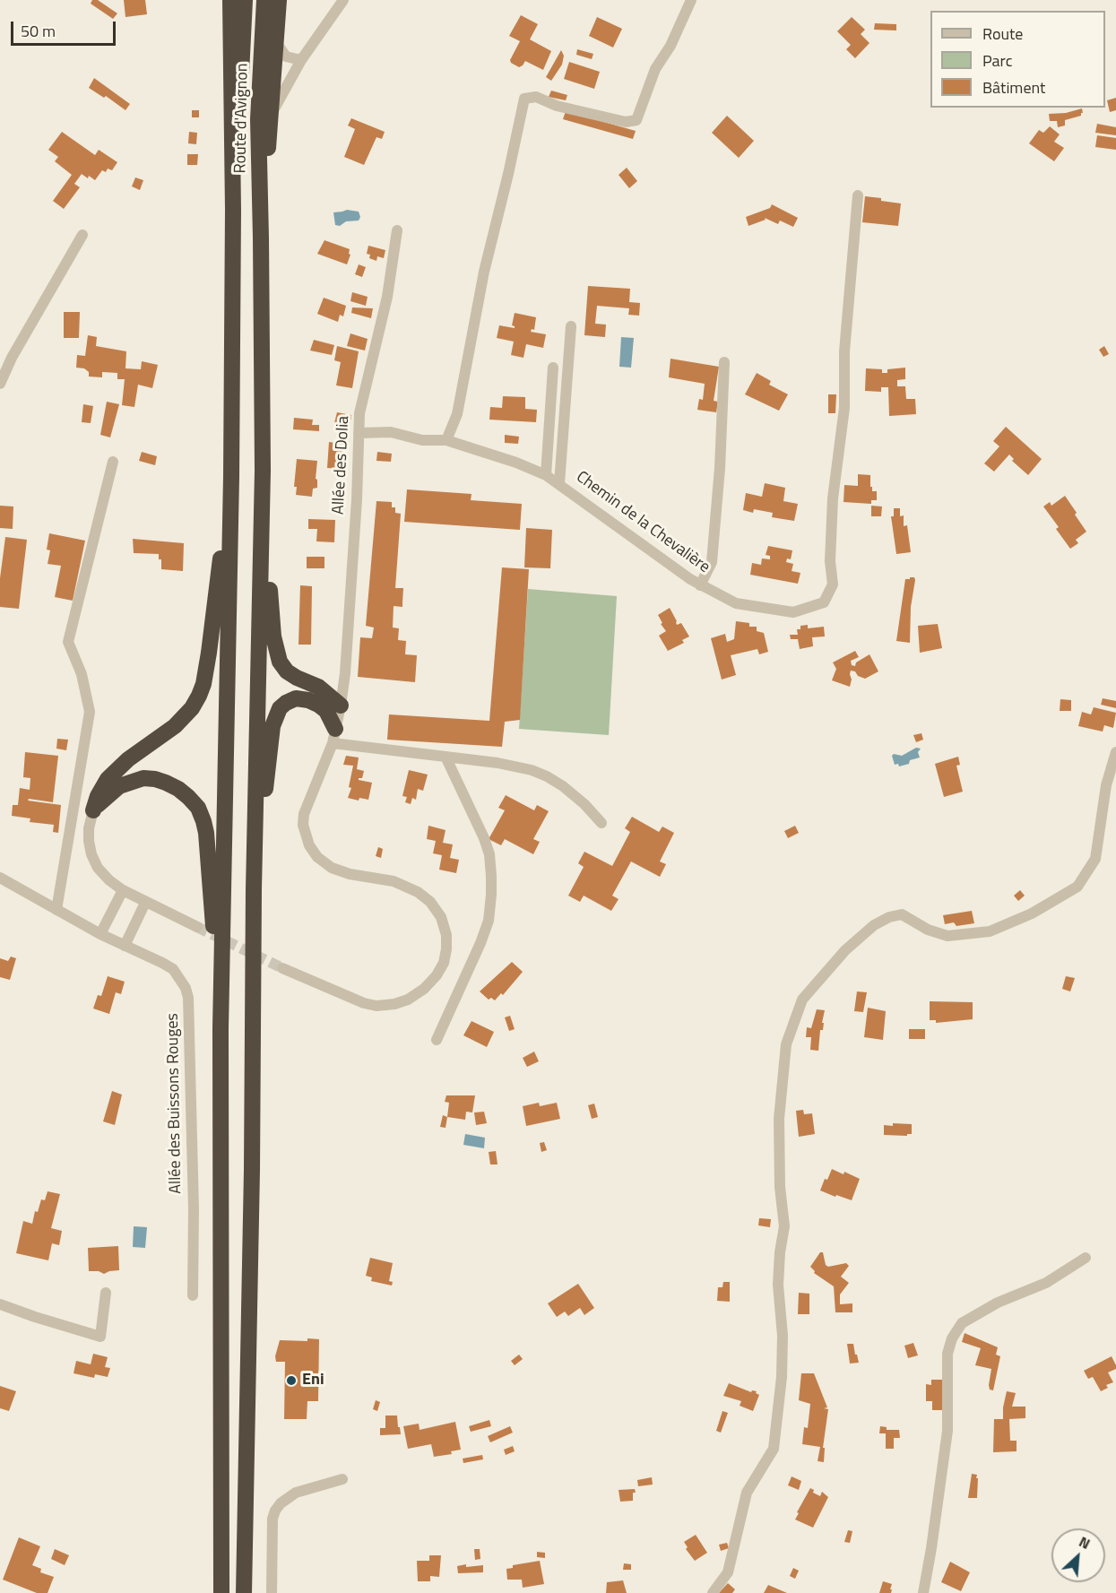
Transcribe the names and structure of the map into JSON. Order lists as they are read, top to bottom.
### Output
{
  "streets": {
    "highway": ["Route d'Avignon"],
    "street": ["Allée des Dolia", "Chemin de la Chevalière", "Allée des Buissons Rouges"]
  },
  "crossings": [
    ["Allée des Dolia", "Chemin de la Chevalière"]
  ],
  "places": ["Eni"],
  "legend": ["Route", "Parc", "Bâtiment"],
  "scale_bar": "50 m",
  "north": "top right"
}
